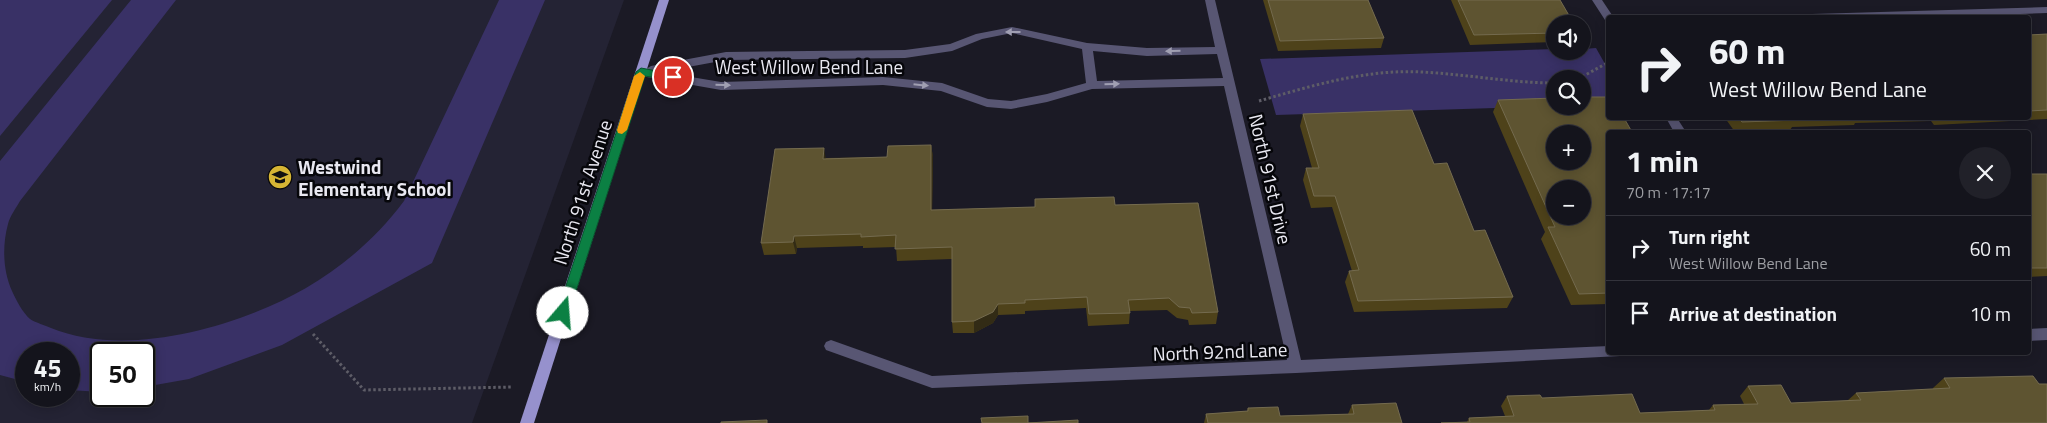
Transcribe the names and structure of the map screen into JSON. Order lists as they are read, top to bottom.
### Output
{
  "streets": {
    "main road": ["North 91st Avenue"],
    "street": ["West Willow Bend Lane", "North 91st Drive", "North 92nd Lane"]
  },
  "crossings": [
    ["West Willow Bend Lane", "North 91st Drive"],
    ["West Willow Bend Lane", "North 91st Avenue"],
    ["North 91st Drive", "North 92nd Lane"]
  ],
  "places": {
    "school or university": ["Westwind Elementary School"]
  },
  "page": {
    "map_buttons": ["+", "−"],
    "turn": ["60 m", "West Willow Bend Lane"],
    "heading": ["1 min", "70 m · 17:17"],
    "list": [
      {
        "name": "Turn right",
        "note": "West Willow Bend Lane",
        "value": "60 m"
      },
      {
        "name": "Arrive at destination",
        "value": "10 m"
      }
    ],
    "speed": "45 km/h",
    "limit": "50"
  }
}
